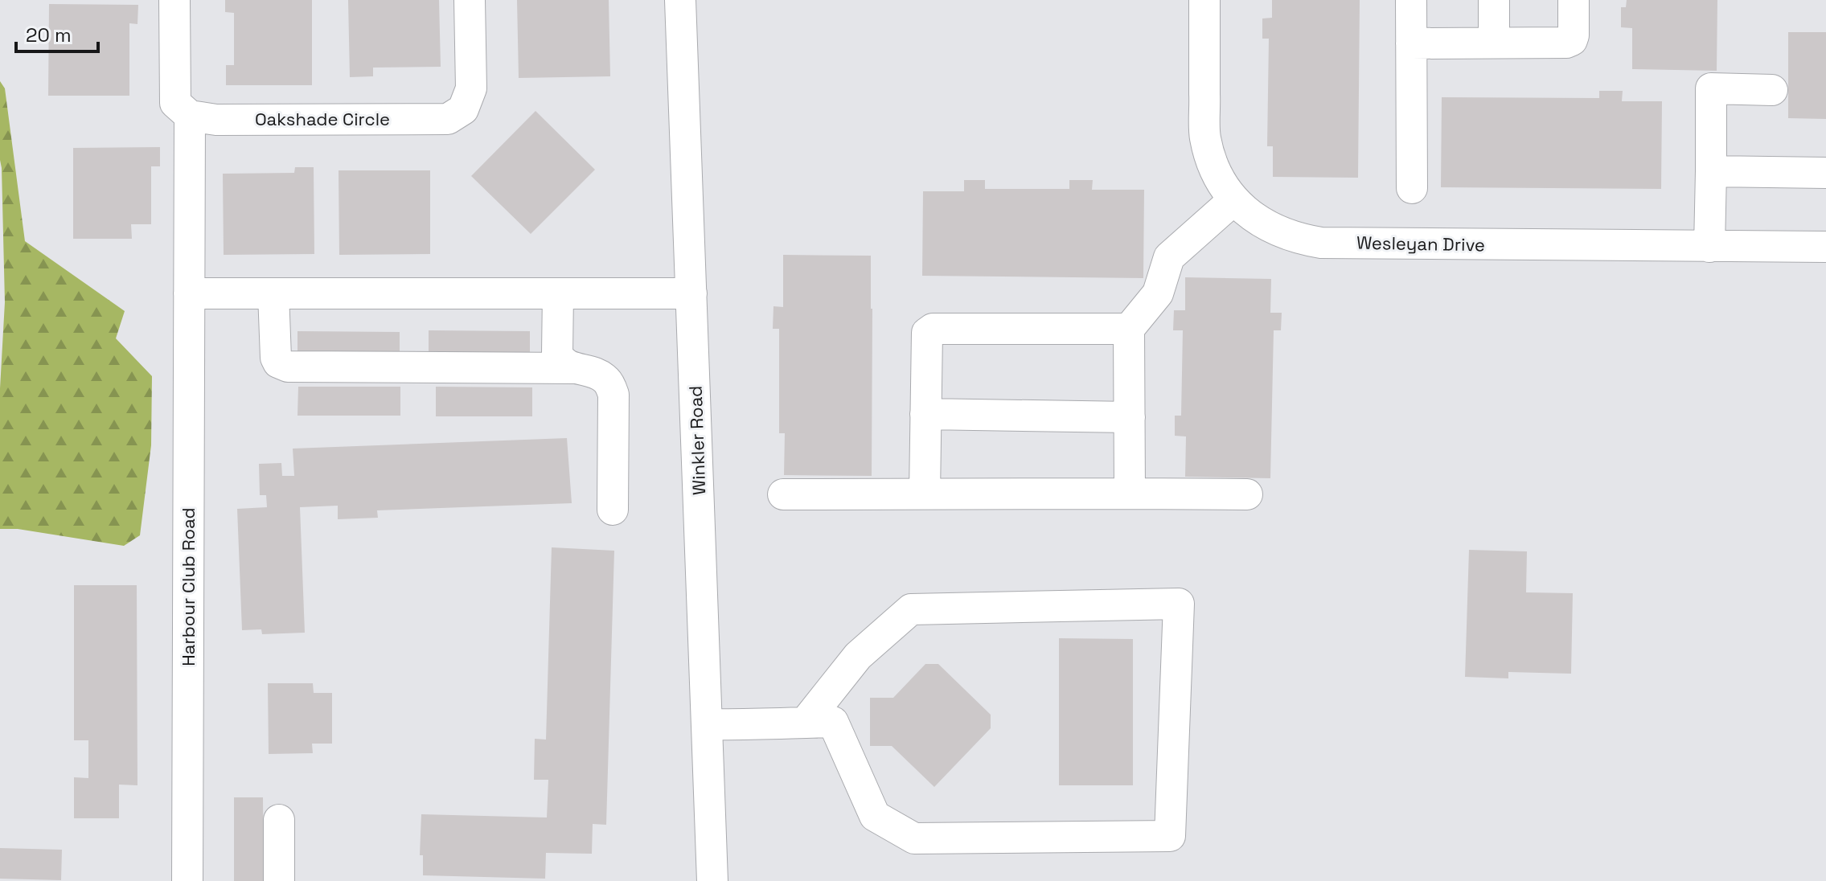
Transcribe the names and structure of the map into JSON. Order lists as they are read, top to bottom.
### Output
{
  "streets": {
    "street": [
      "Oakshade Circle",
      "Wesleyan Drive",
      "Winkler Road",
      "Harbour Club Road"
    ]
  },
  "crossings": [
    ["Oakshade Circle", "Harbour Club Road"]
  ],
  "scale_bar": "20 m"
}
